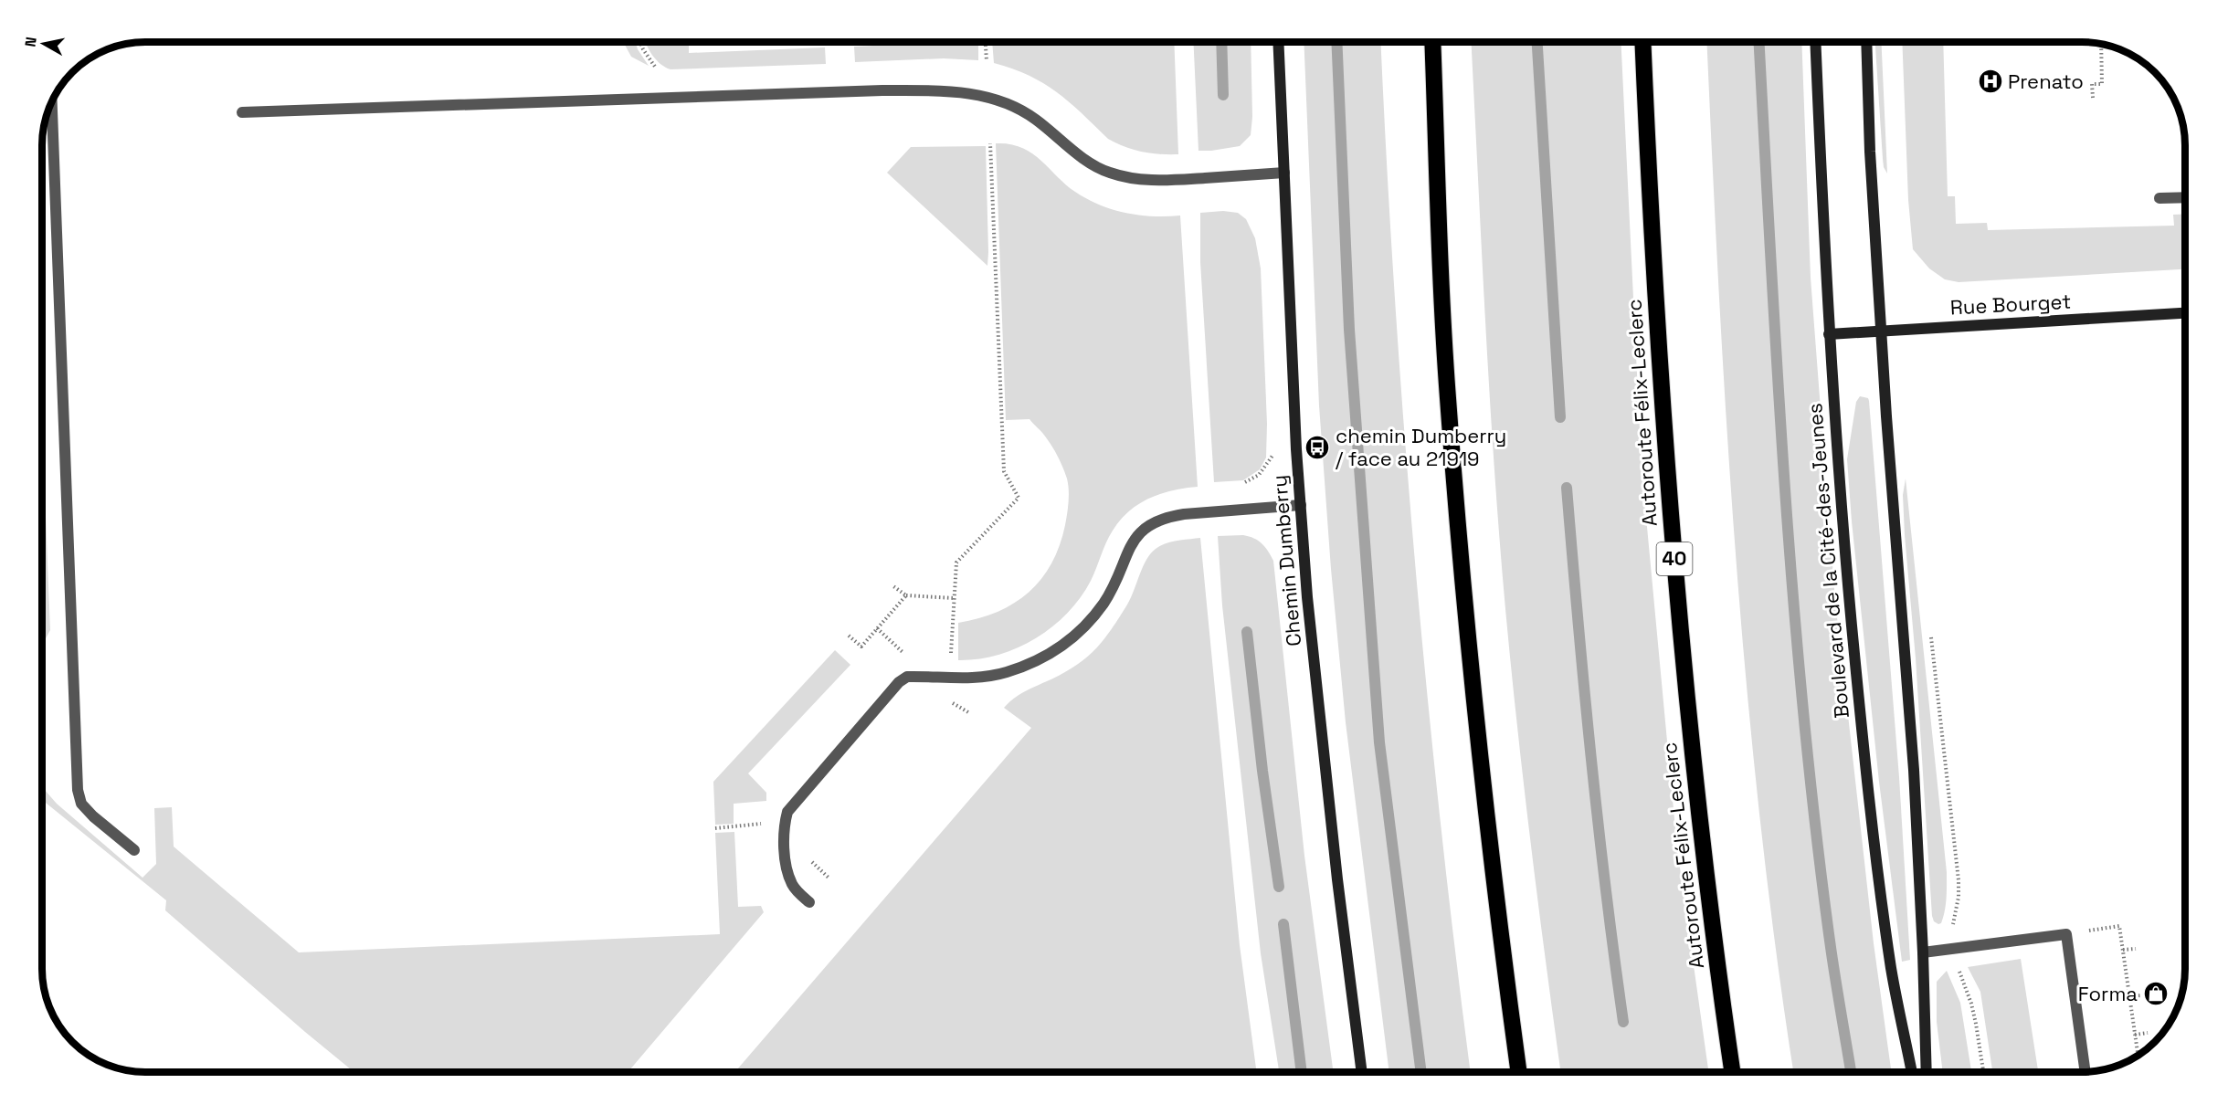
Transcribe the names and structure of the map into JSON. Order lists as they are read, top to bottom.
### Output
{
  "streets": {
    "highway": ["Autoroute Félix-Leclerc", "40"],
    "street": ["Rue Bourget", "Chemin Dumberry", "Boulevard de la Cité-des-Jeunes"]
  },
  "crossings": [
    ["Rue Bourget", "Boulevard de la Cité-des-Jeunes"]
  ],
  "places": {
    "hospital": ["Prenato"],
    "bus stop": ["chemin Dumberry / face au 21919"],
    "shop": ["Forma"]
  },
  "north": "left"
}
